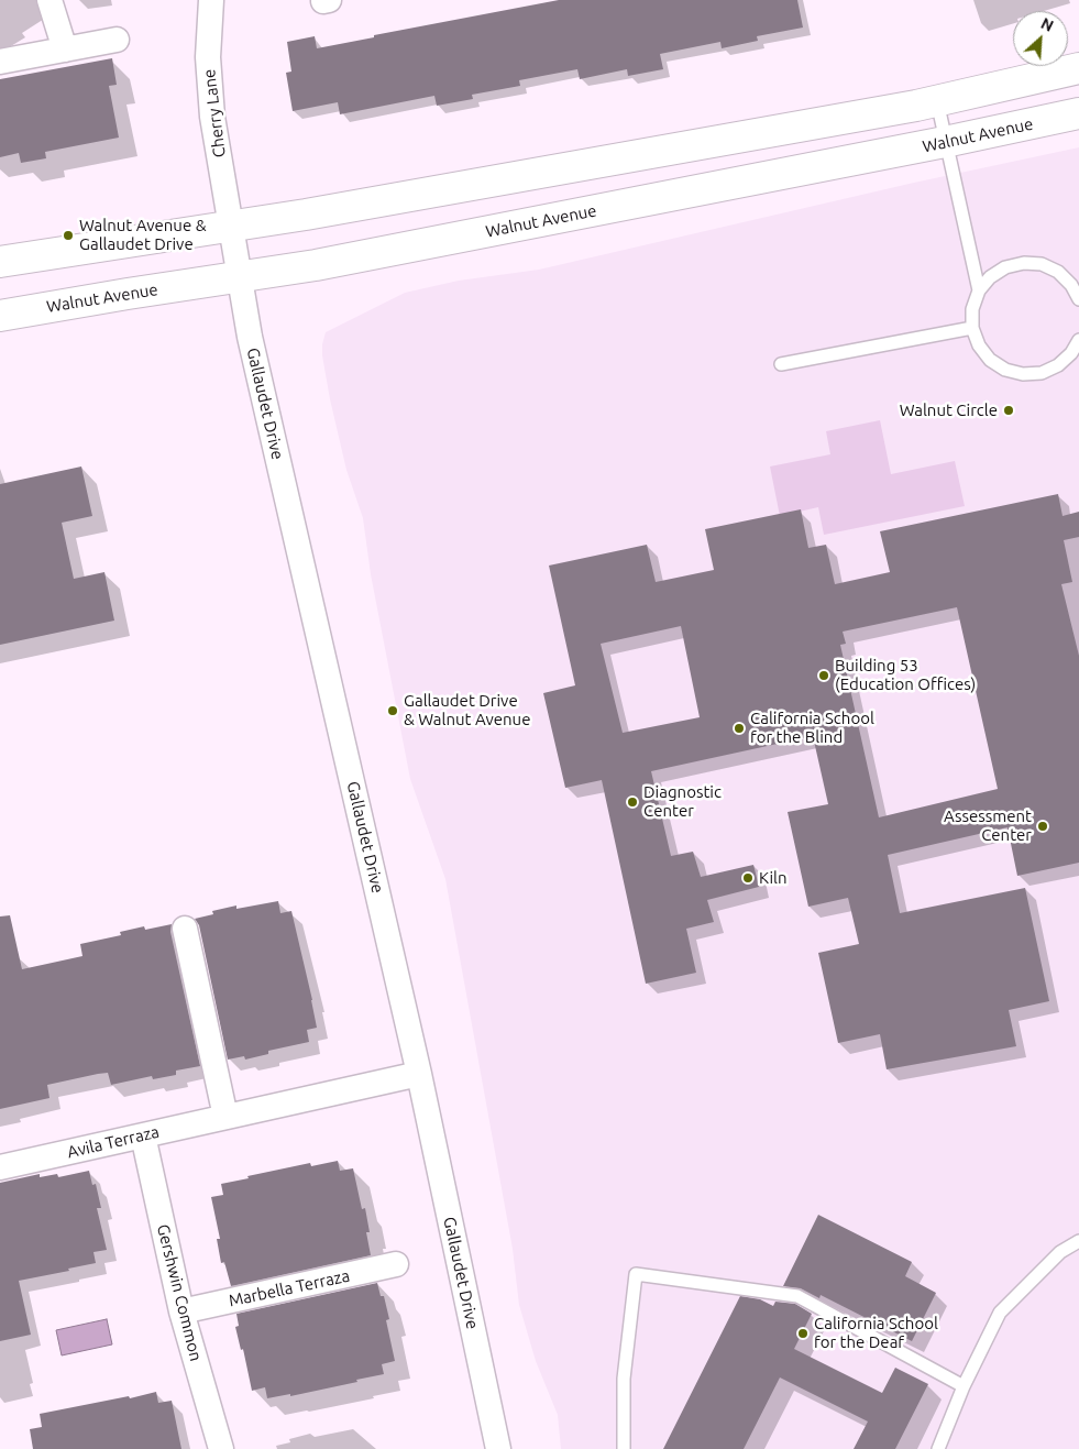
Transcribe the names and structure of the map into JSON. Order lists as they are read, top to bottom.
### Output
{
  "streets": {
    "main road": ["Walnut Avenue"],
    "street": [
      "Cherry Lane",
      "Gallaudet Drive",
      "Avila Terraza",
      "Marbella Terraza",
      "Gershwin Common"
    ]
  },
  "crossings": [
    ["Cherry Lane", "Gallaudet Drive"],
    ["Walnut Avenue", "Gallaudet Drive"],
    ["Gallaudet Drive", "Avila Terraza"],
    ["Avila Terraza", "Gershwin Common"],
    ["Marbella Terraza", "Gershwin Common"]
  ],
  "places": [
    "Walnut Avenue & Gallaudet Drive",
    "Walnut Circle",
    "Building 53 (Education Offices)",
    "Gallaudet Drive & Walnut Avenue",
    "California School for the Blind",
    "Diagnostic Center",
    "Assessment Center",
    "Kiln",
    "California School for the Deaf"
  ],
  "north": "top right"
}
